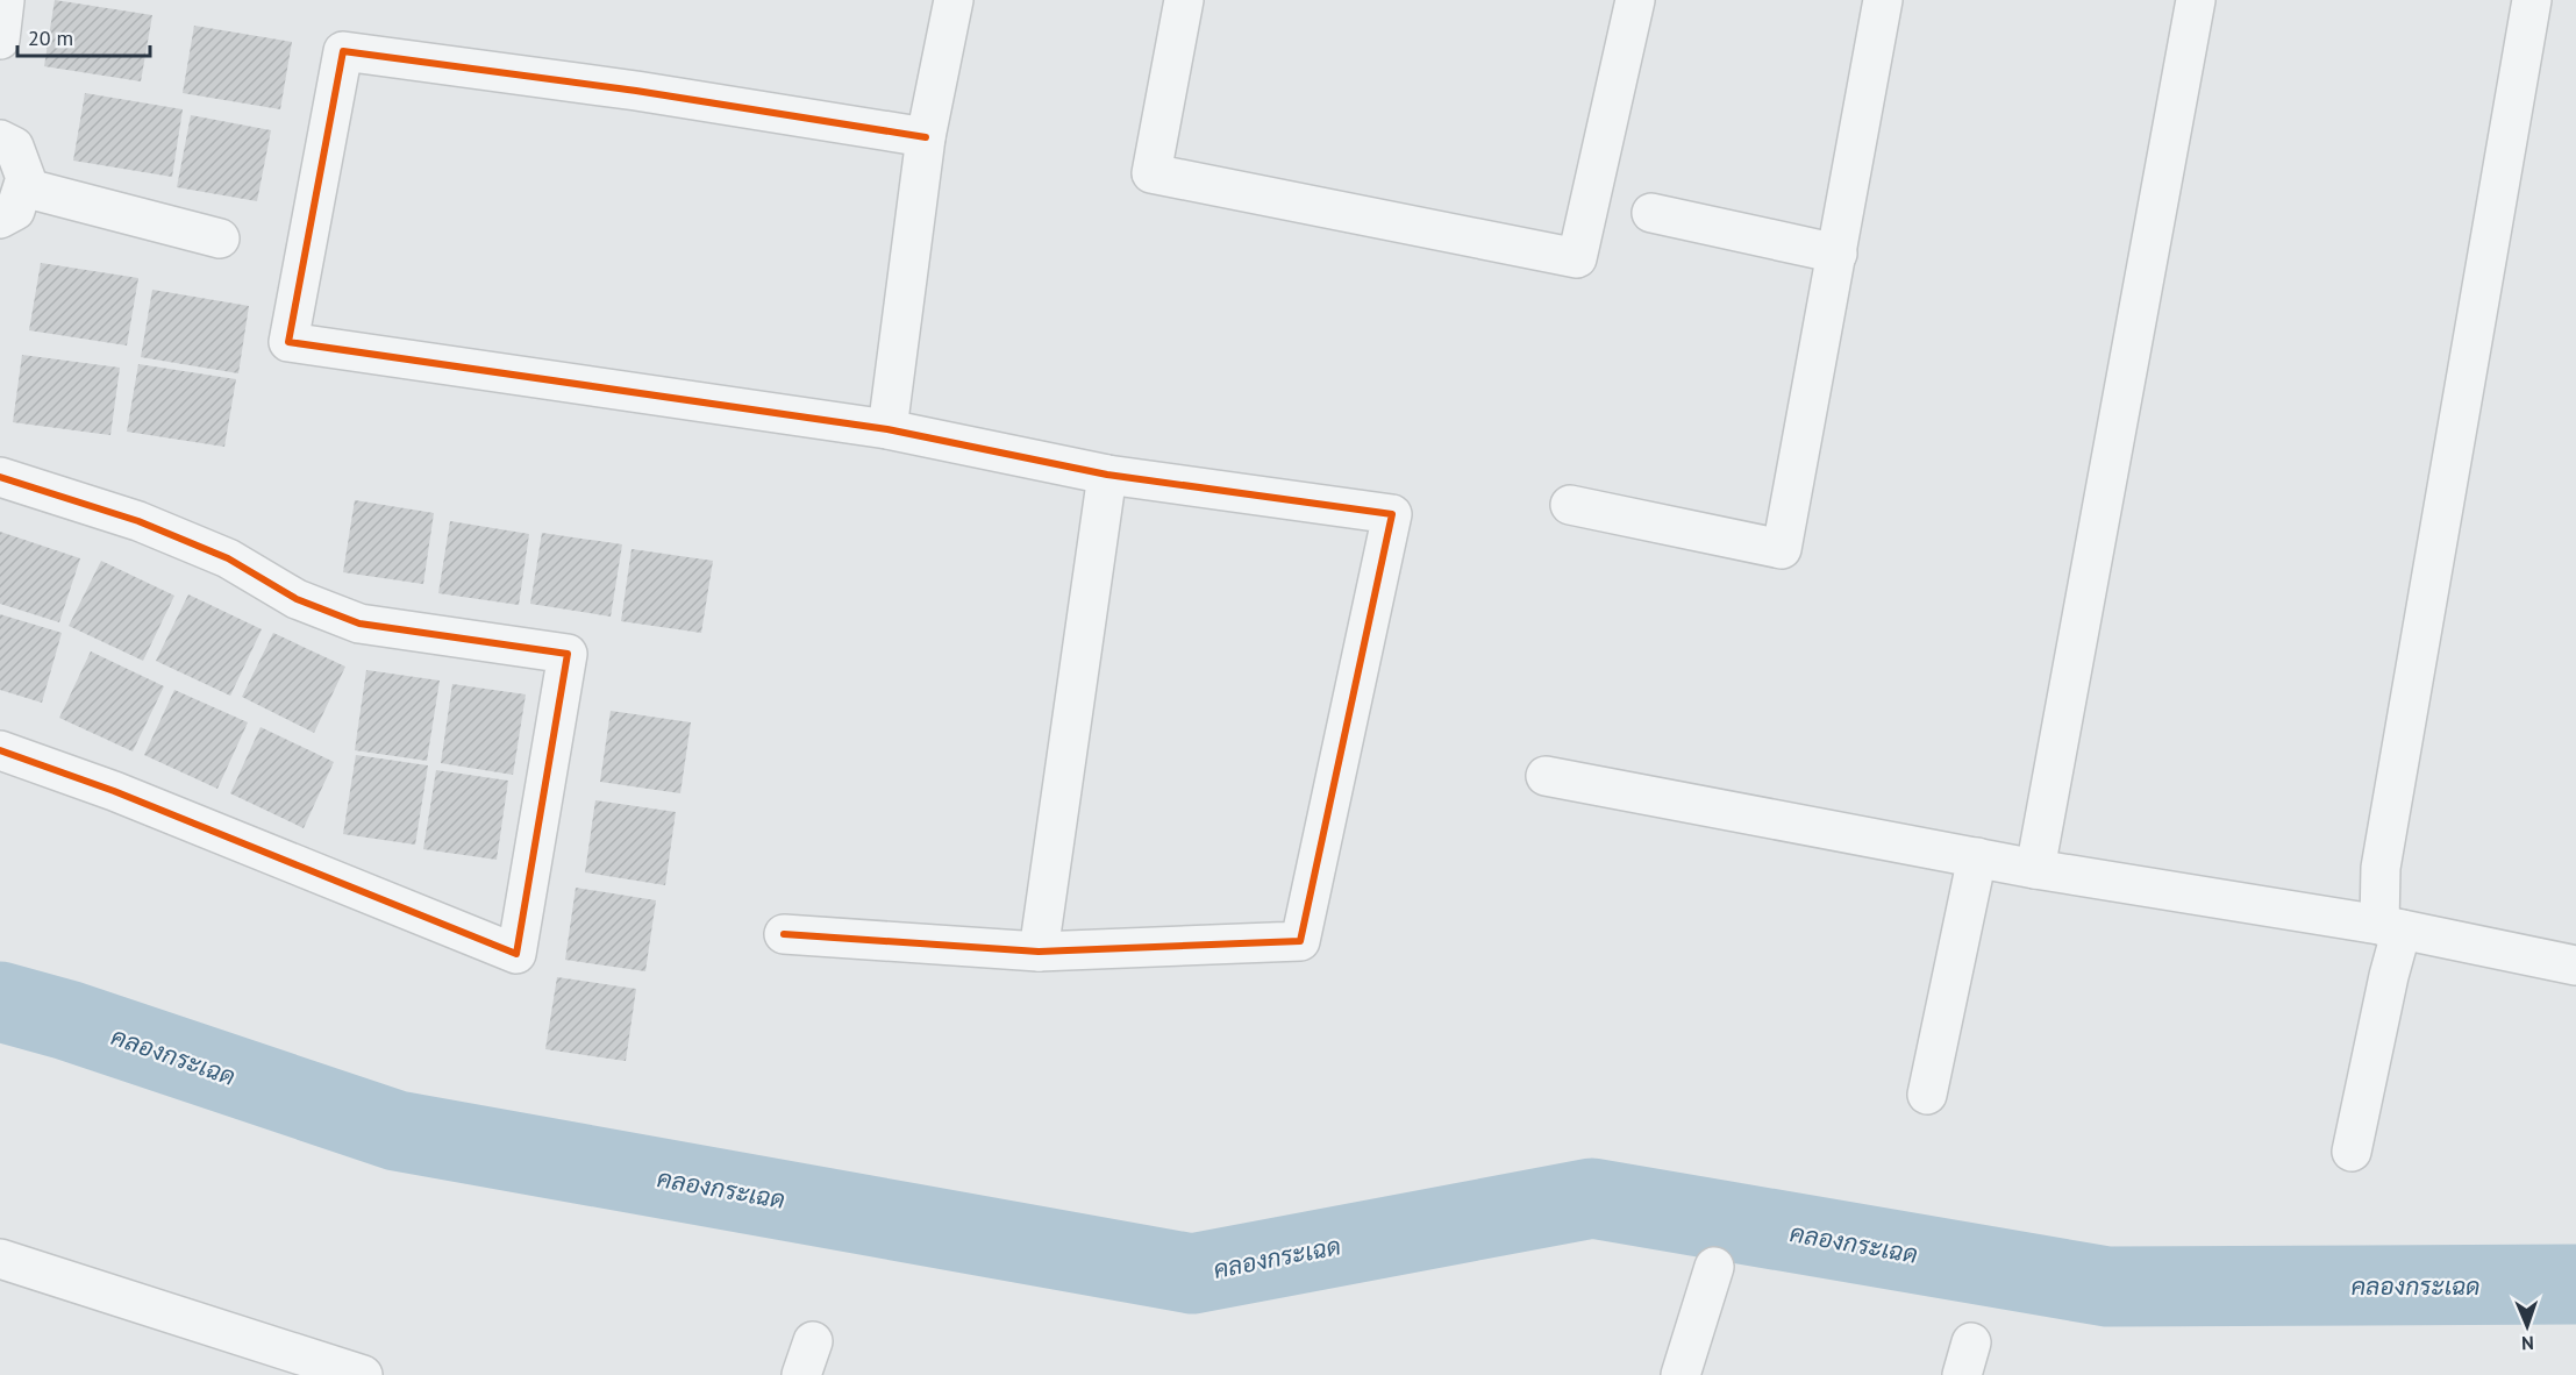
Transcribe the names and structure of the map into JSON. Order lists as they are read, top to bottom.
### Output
{
  "water": ["คลองกระเฉด"],
  "scale_bar": "20 m",
  "north": "bottom"
}
